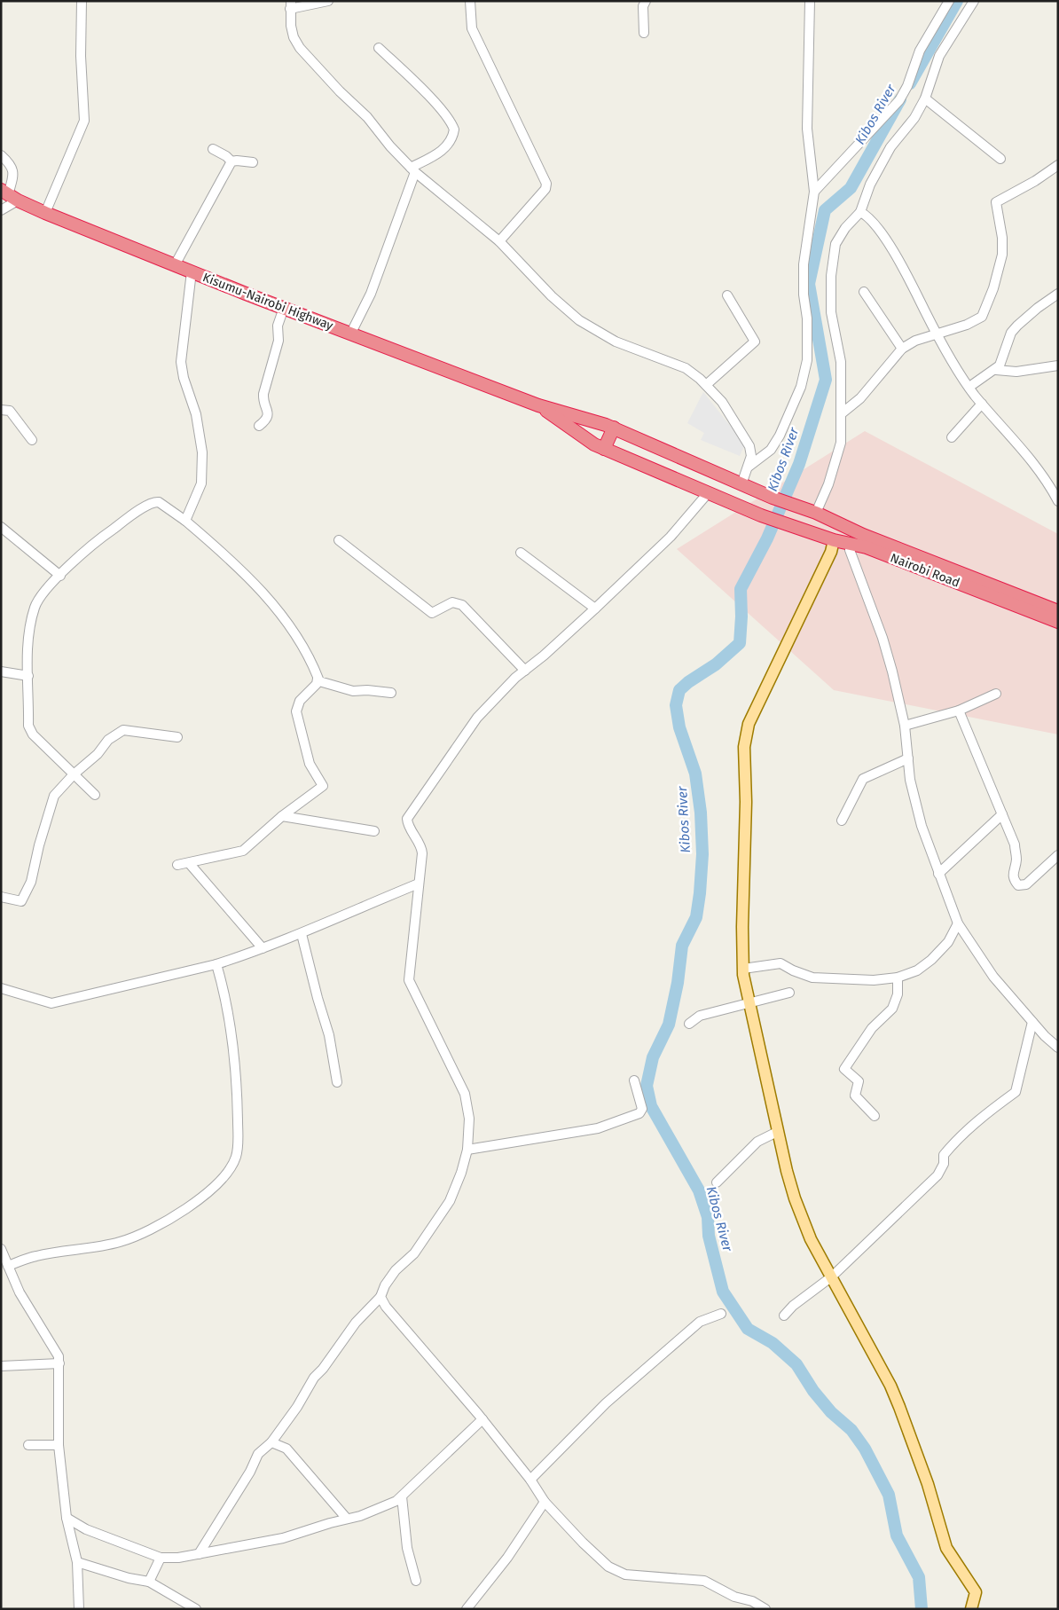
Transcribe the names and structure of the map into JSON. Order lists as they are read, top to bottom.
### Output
{
  "streets": {
    "highway": ["Kisumu-Nairobi Highway", "Nairobi Road"]
  },
  "crossings": [
    ["Kisumu-Nairobi Highway", "Nairobi Road"]
  ],
  "water": ["Kibos River"]
}
